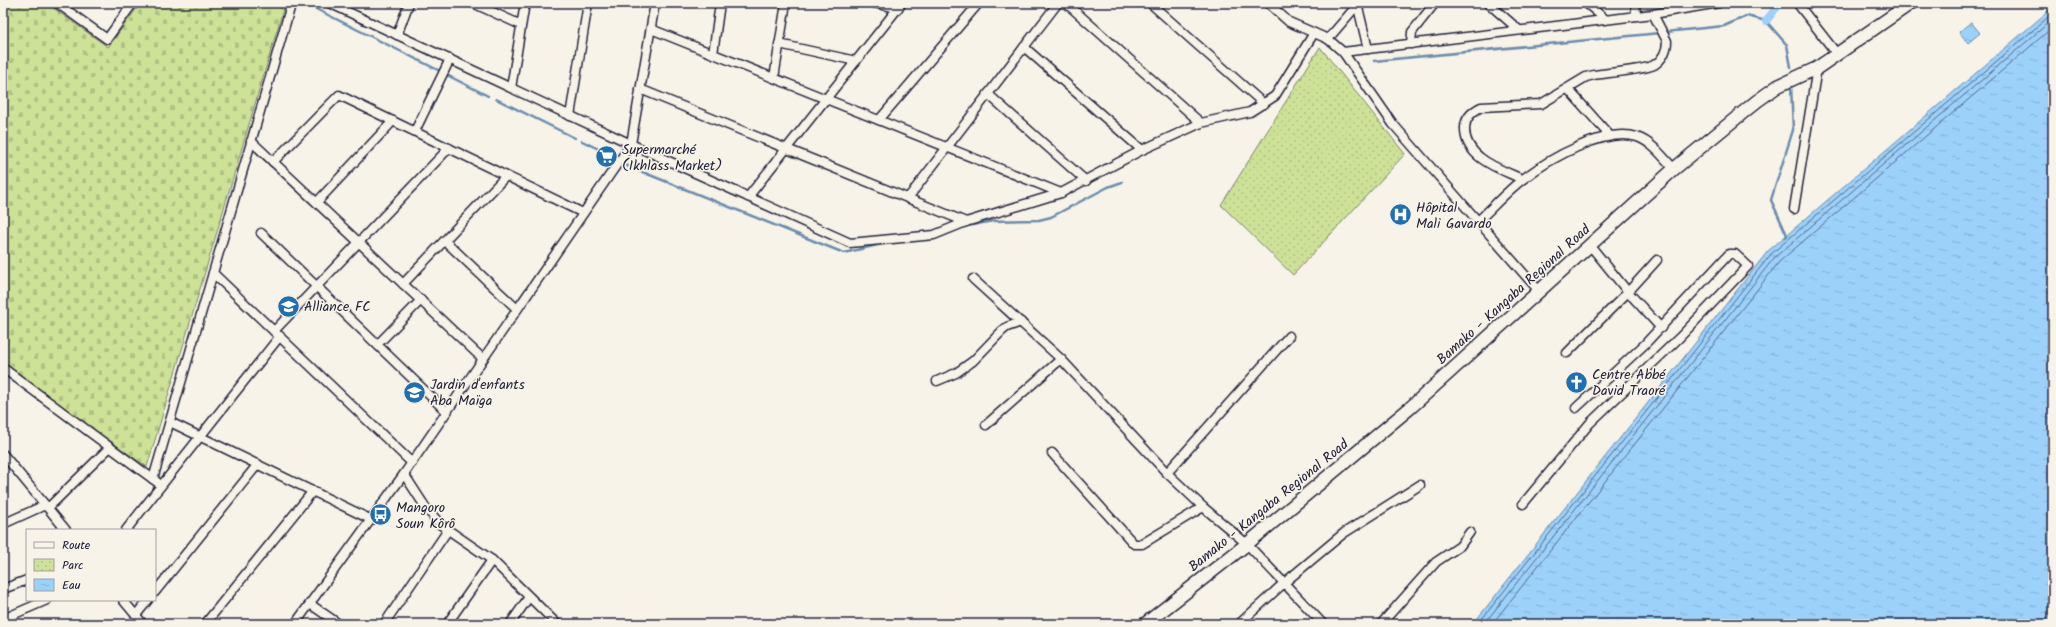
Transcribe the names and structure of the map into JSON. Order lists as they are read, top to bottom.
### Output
{
  "streets": {
    "street": ["Bamako - Kangaba Regional Road"]
  },
  "places": {
    "supermarket": ["Supermarché (Ikhlass Market)"],
    "hospital": ["Hôpital Mali Gavardo"],
    "school or university": ["Alliance FC", "Jardin d'enfants Aba Maïga"],
    "church": ["Centre Abbé David Traoré"],
    "bus stop": ["Mangoro Soun Kôrô"]
  },
  "legend": ["Route", "Parc", "Eau"]
}
